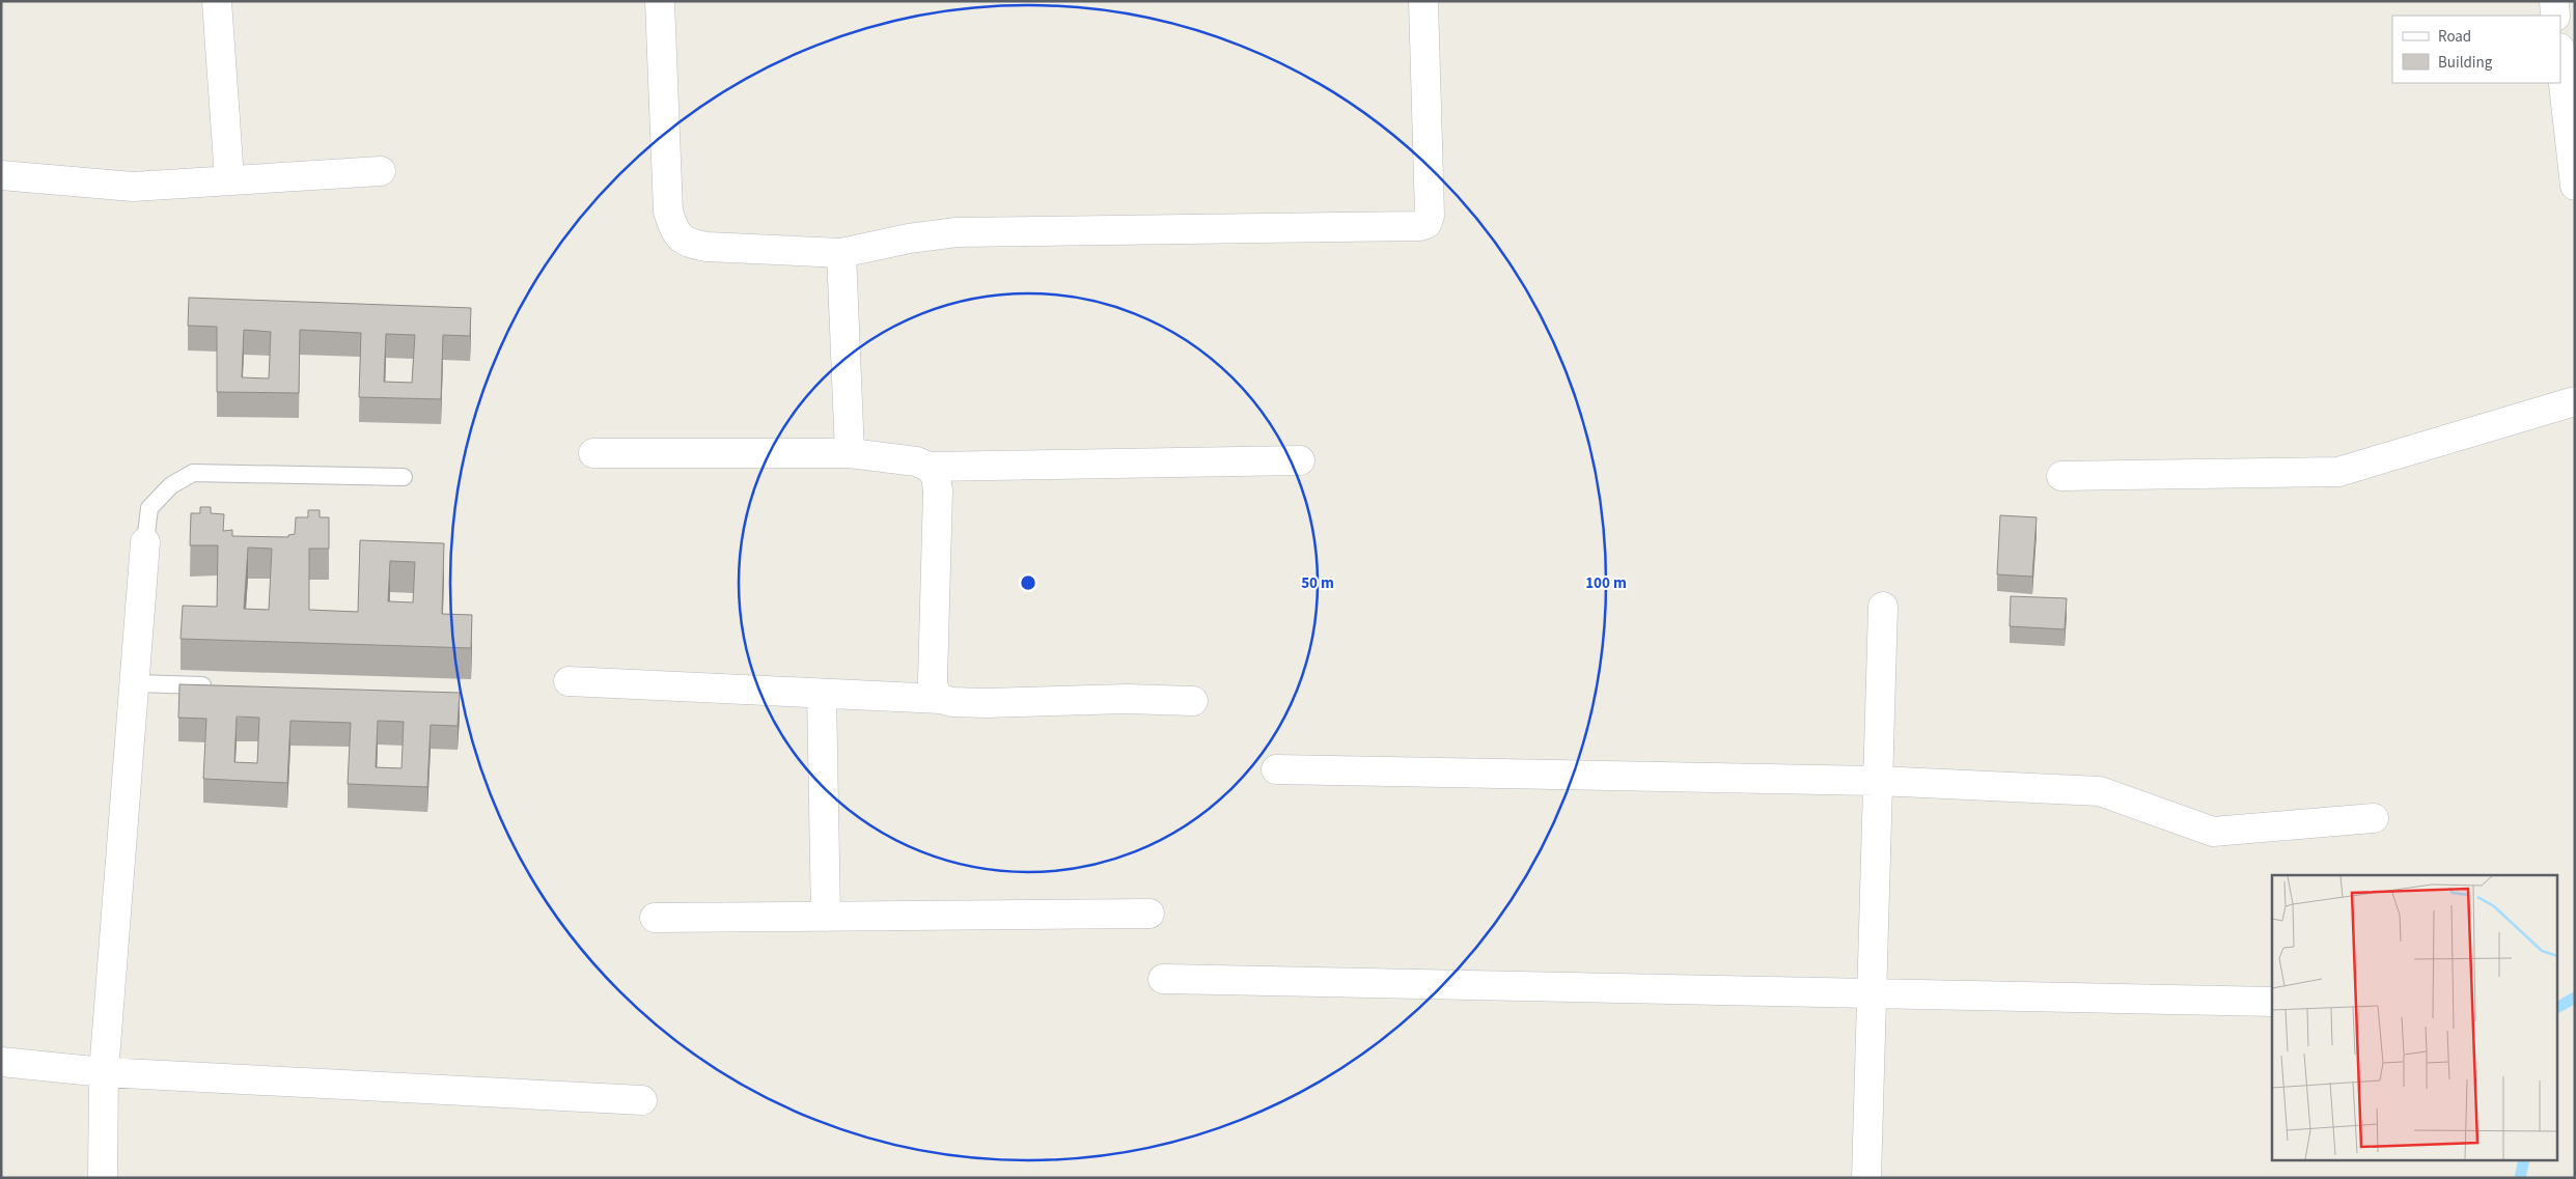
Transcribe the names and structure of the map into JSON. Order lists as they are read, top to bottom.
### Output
{
  "legend": ["Road", "Building"],
  "rings": ["50 m", "100 m"]
}
